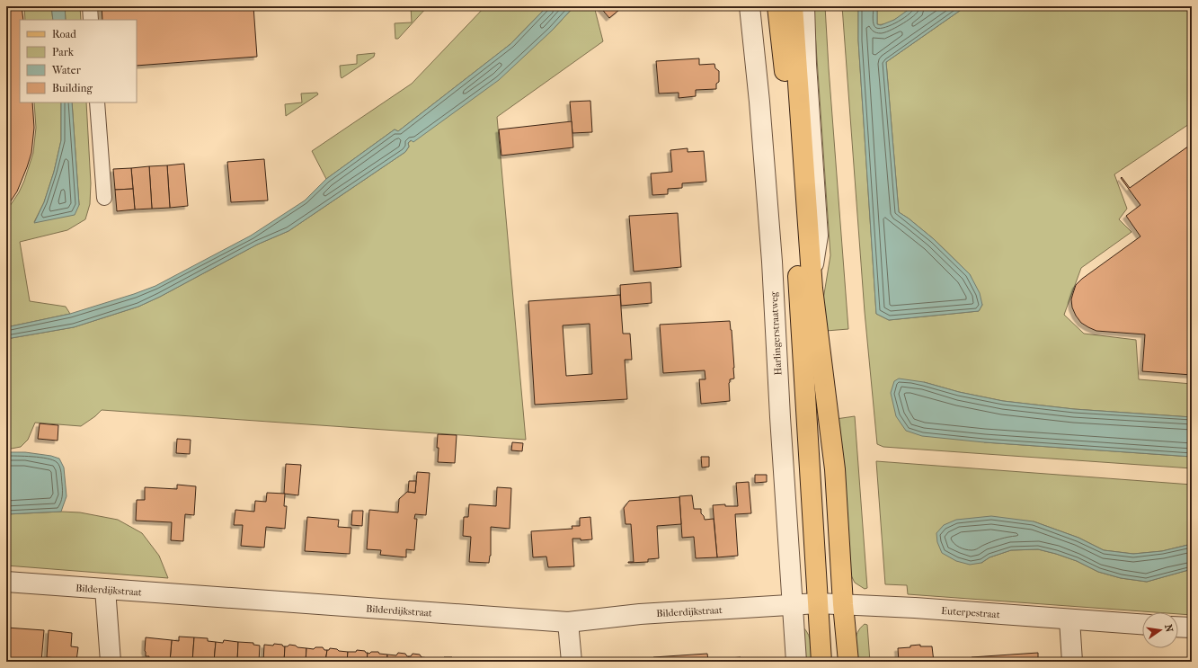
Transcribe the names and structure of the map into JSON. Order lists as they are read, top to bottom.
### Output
{
  "streets": {
    "street": ["Harlingerstraatweg", "Bilderdijkstraat", "Euterpestraat"]
  },
  "crossings": [
    ["Harlingerstraatweg", "Bilderdijkstraat"],
    ["Harlingerstraatweg", "Euterpestraat"],
    ["Bilderdijkstraat", "Euterpestraat"]
  ],
  "legend": [
    "Road",
    "Park",
    "Water",
    "Building"
  ],
  "north": "right"
}
